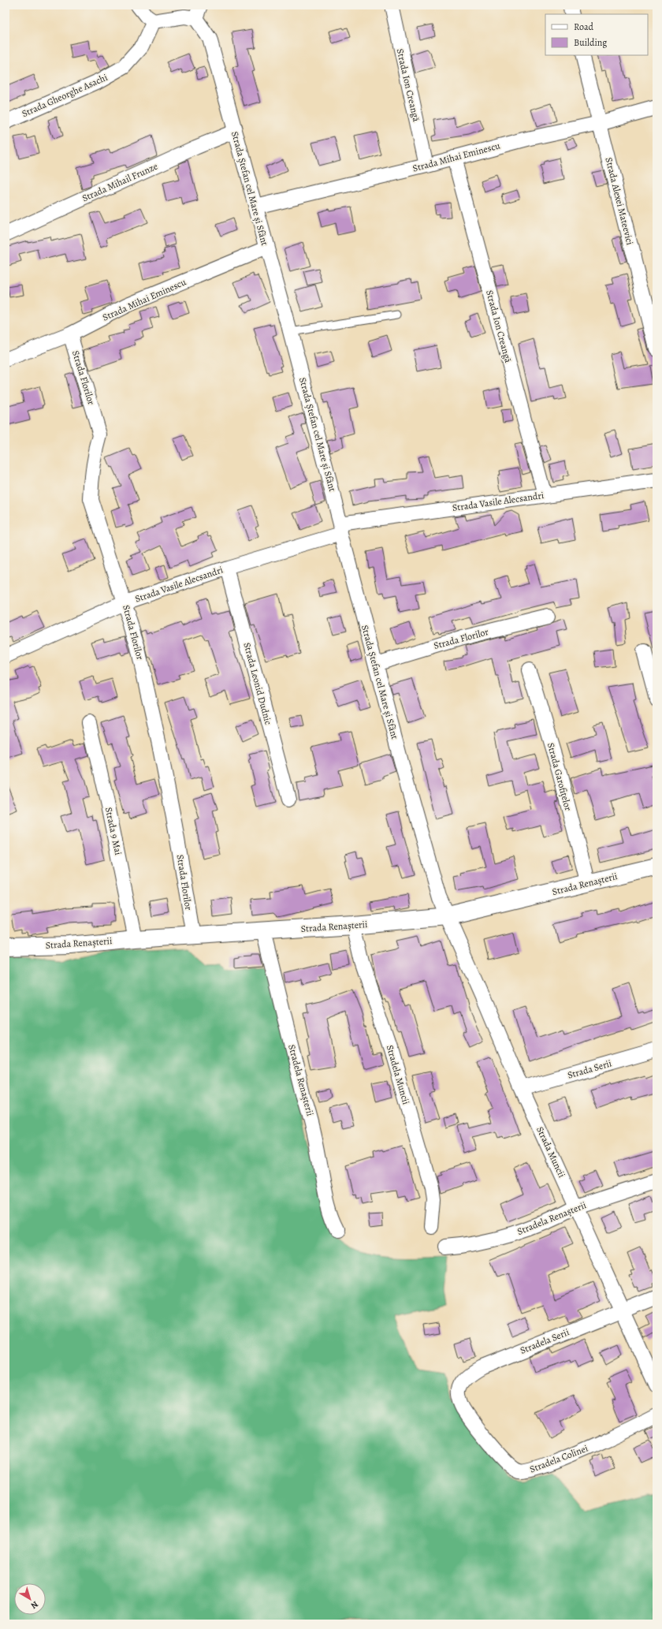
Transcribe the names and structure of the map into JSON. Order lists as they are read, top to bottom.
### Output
{
  "streets": {
    "street": [
      "Strada Ion Creangă",
      "Strada Gheorghe Asachi",
      "Strada Mihai Eminescu",
      "Strada Mihail Frunze",
      "Strada Ștefan cel Mare și Sfânt",
      "Strada Alexei Mateevici",
      "Strada Florilor",
      "Strada Vasile Alecsandri",
      "Strada Leonid Dudnic",
      "Strada Garofițelor",
      "Strada 9 Mai",
      "Strada Renașterii",
      "Strada Serii",
      "Stradela Muncii",
      "Stradela Renașterii",
      "Strada Muncii",
      "Stradela Serii",
      "Stradela Colinei"
    ]
  },
  "crossings": [
    ["Strada Ion Creangă", "Strada Mihai Eminescu"],
    ["Strada Ion Creangă", "Strada Vasile Alecsandri"],
    ["Strada Gheorghe Asachi", "Strada Ștefan cel Mare și Sfânt"],
    ["Strada Mihai Eminescu", "Strada Ștefan cel Mare și Sfânt"],
    ["Strada Mihai Eminescu", "Strada Alexei Mateevici"],
    ["Strada Mihai Eminescu", "Strada Florilor"],
    ["Strada Mihail Frunze", "Strada Ștefan cel Mare și Sfânt"],
    ["Strada Ștefan cel Mare și Sfânt", "Strada Florilor"],
    ["Strada Ștefan cel Mare și Sfânt", "Strada Vasile Alecsandri"],
    ["Strada Ștefan cel Mare și Sfânt", "Strada Renașterii"],
    ["Strada Ștefan cel Mare și Sfânt", "Strada Muncii"],
    ["Strada Florilor", "Strada Vasile Alecsandri"],
    ["Strada Florilor", "Strada Renașterii"],
    ["Strada Vasile Alecsandri", "Strada Leonid Dudnic"],
    ["Strada Garofițelor", "Strada Renașterii"],
    ["Strada 9 Mai", "Strada Renașterii"],
    ["Strada Renașterii", "Stradela Muncii"],
    ["Strada Renașterii", "Stradela Renașterii"],
    ["Strada Renașterii", "Strada Muncii"],
    ["Strada Serii", "Strada Muncii"],
    ["Stradela Renașterii", "Strada Muncii"],
    ["Strada Muncii", "Stradela Serii"],
    ["Stradela Serii", "Stradela Colinei"]
  ],
  "legend": ["Road", "Building"],
  "north": "bottom right"
}
